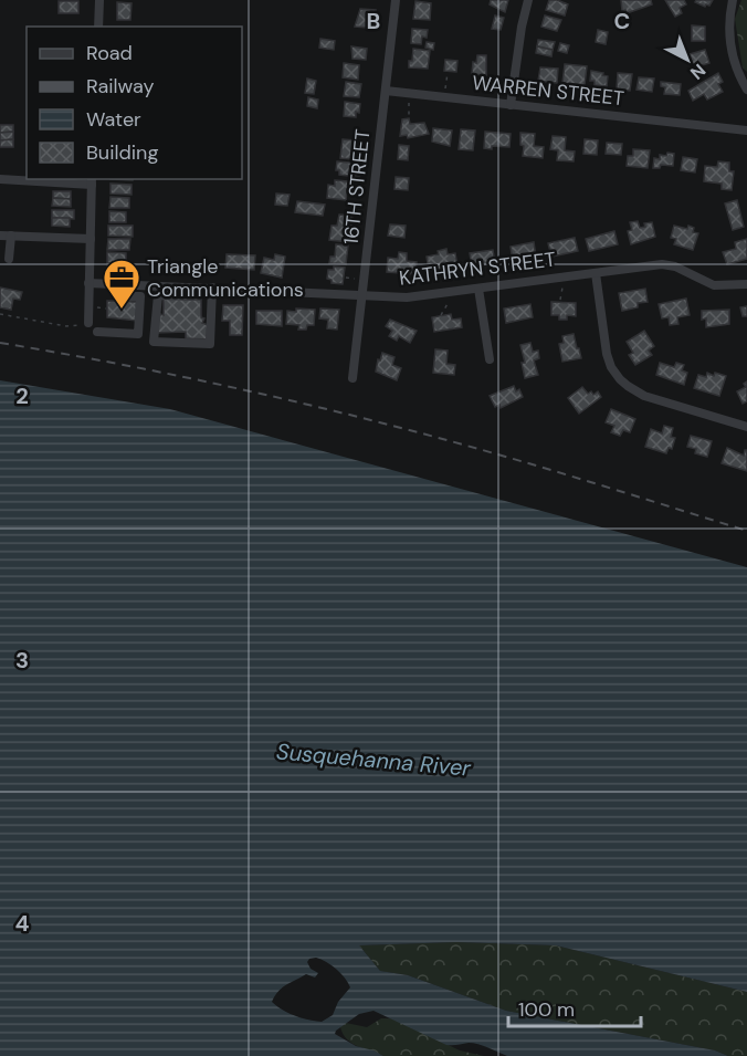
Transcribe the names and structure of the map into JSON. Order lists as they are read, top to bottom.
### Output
{
  "streets": {
    "street": ["WARREN STREET", "16TH STREET", "KATHRYN STREET"]
  },
  "crossings": [
    ["WARREN STREET", "16TH STREET"],
    ["16TH STREET", "KATHRYN STREET"]
  ],
  "water": ["Susquehanna River"],
  "places": {
    "office": ["Triangle Communications"]
  },
  "legend": [
    "Road",
    "Railway",
    "Water",
    "Building"
  ],
  "scale_bar": "100 m",
  "north": "bottom right",
  "grid": {
    "columns": ["B", "C"],
    "rows": ["2", "3", "4"]
  }
}
